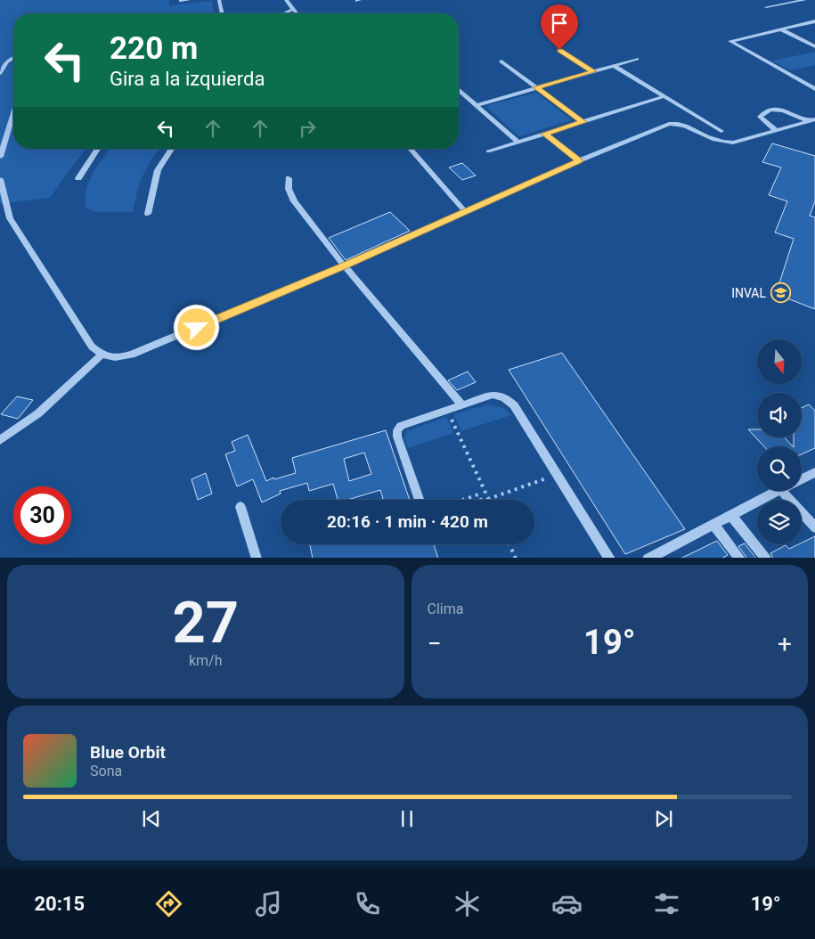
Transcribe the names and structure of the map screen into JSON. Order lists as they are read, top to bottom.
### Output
{
  "places": {
    "school or university": ["INVAL"]
  },
  "north": "bottom",
  "page": {
    "turn": ["220 m", "Gira a la izquierda"],
    "limit": "30",
    "trip": "20:16 · 1 min · 420 m",
    "tile": [
      ["27", "km/h"],
      "Clima"
    ],
    "heat": ["−", "19°", "+"],
    "song": ["Blue Orbit", "Sona"],
    "tabs": ["20:15", "19°"]
  }
}
